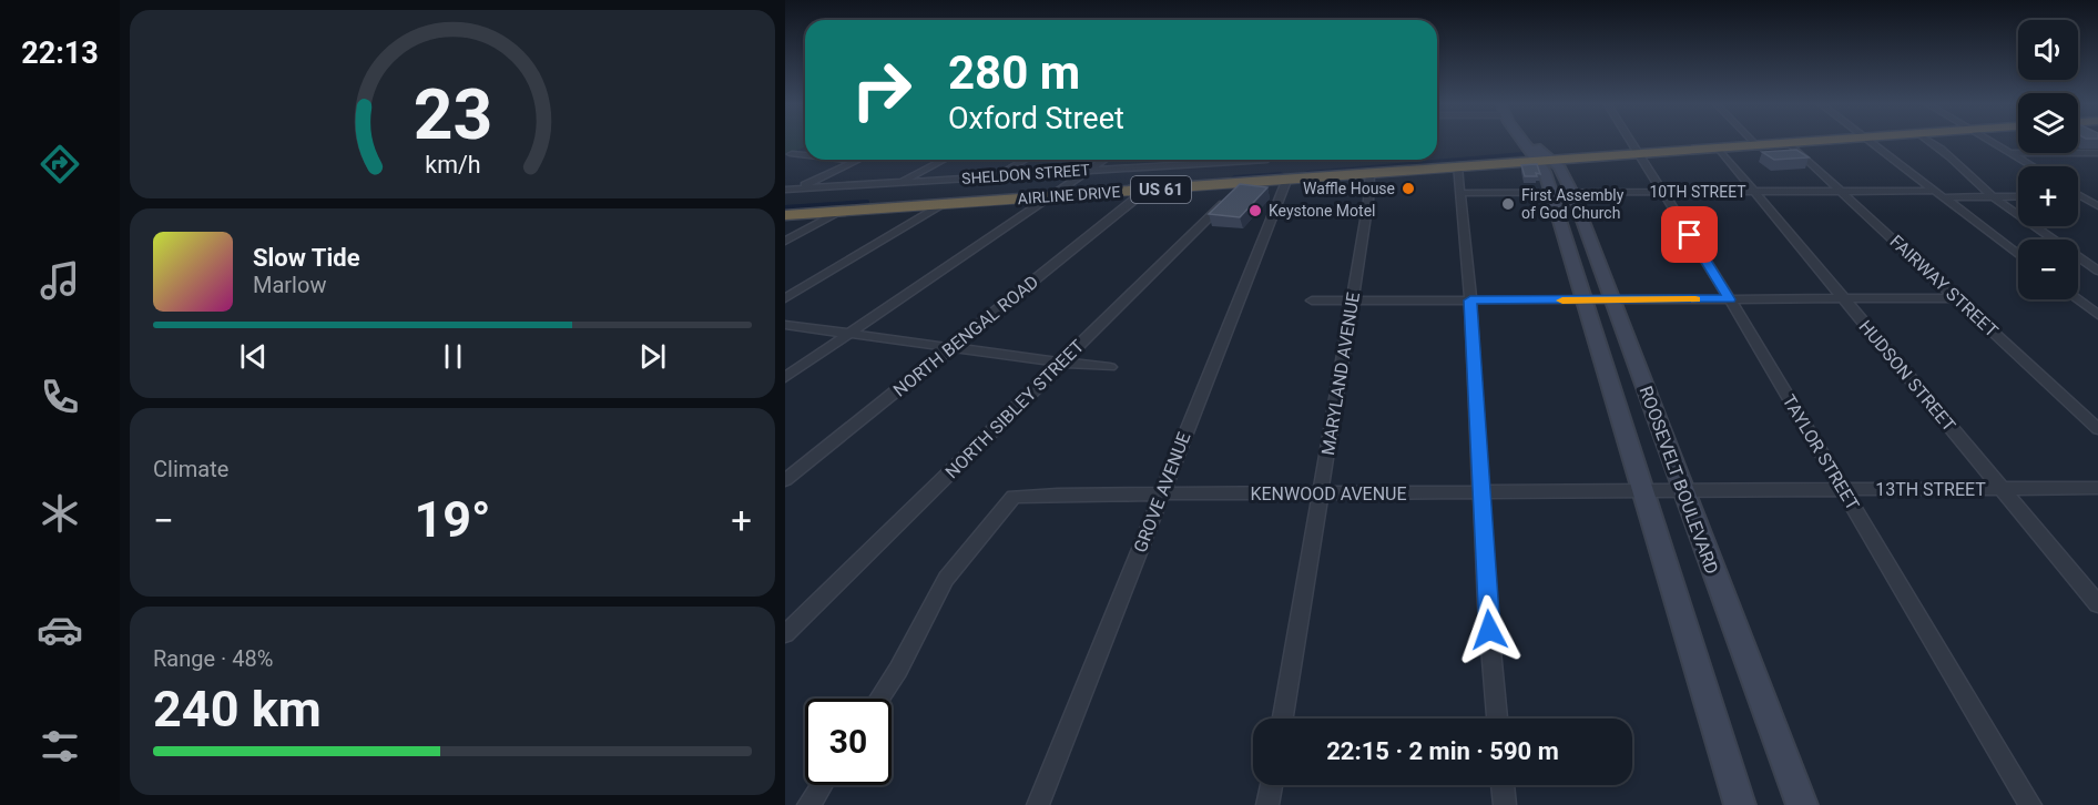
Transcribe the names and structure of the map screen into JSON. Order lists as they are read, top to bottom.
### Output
{
  "streets": {
    "highway": ["US 61", "AIRLINE DRIVE"],
    "street": [
      "SHELDON STREET",
      "10TH STREET",
      "FAIRWAY STREET",
      "NORTH BENGAL ROAD",
      "MARYLAND AVENUE",
      "HUDSON STREET",
      "NORTH SIBLEY STREET",
      "TAYLOR STREET",
      "ROOSEVELT BOULEVARD",
      "13TH STREET",
      "GROVE AVENUE",
      "KENWOOD AVENUE"
    ]
  },
  "crossings": [
    ["10TH STREET", "FAIRWAY STREET"],
    ["10TH STREET", "HUDSON STREET"],
    ["10TH STREET", "TAYLOR STREET"],
    ["10TH STREET", "ROOSEVELT BOULEVARD"],
    ["AIRLINE DRIVE", "FAIRWAY STREET"],
    ["AIRLINE DRIVE", "NORTH BENGAL ROAD"],
    ["AIRLINE DRIVE", "MARYLAND AVENUE"],
    ["AIRLINE DRIVE", "HUDSON STREET"],
    ["AIRLINE DRIVE", "NORTH SIBLEY STREET"],
    ["AIRLINE DRIVE", "TAYLOR STREET"],
    ["AIRLINE DRIVE", "ROOSEVELT BOULEVARD"],
    ["AIRLINE DRIVE", "GROVE AVENUE"],
    ["MARYLAND AVENUE", "KENWOOD AVENUE"],
    ["HUDSON STREET", "13TH STREET"],
    ["TAYLOR STREET", "13TH STREET"],
    ["ROOSEVELT BOULEVARD", "13TH STREET"],
    ["ROOSEVELT BOULEVARD", "KENWOOD AVENUE"],
    ["13TH STREET", "KENWOOD AVENUE"],
    ["GROVE AVENUE", "KENWOOD AVENUE"]
  ],
  "places": ["Waffle House", "First Assembly of God Church", "Keystone Motel"],
  "page": {
    "tabs": "22:13",
    "map_buttons": ["+", "−"],
    "turn": ["280 m", "Oxford Street"],
    "song": ["Slow Tide", "Marlow"],
    "tile": [
      "Climate",
      ["Range · 48%", "240 km"]
    ],
    "heat": ["−", "19°", "+"],
    "limit": "30",
    "trip": "22:15 · 2 min · 590 m",
    "gauge": ["23", "km/h"]
  }
}
